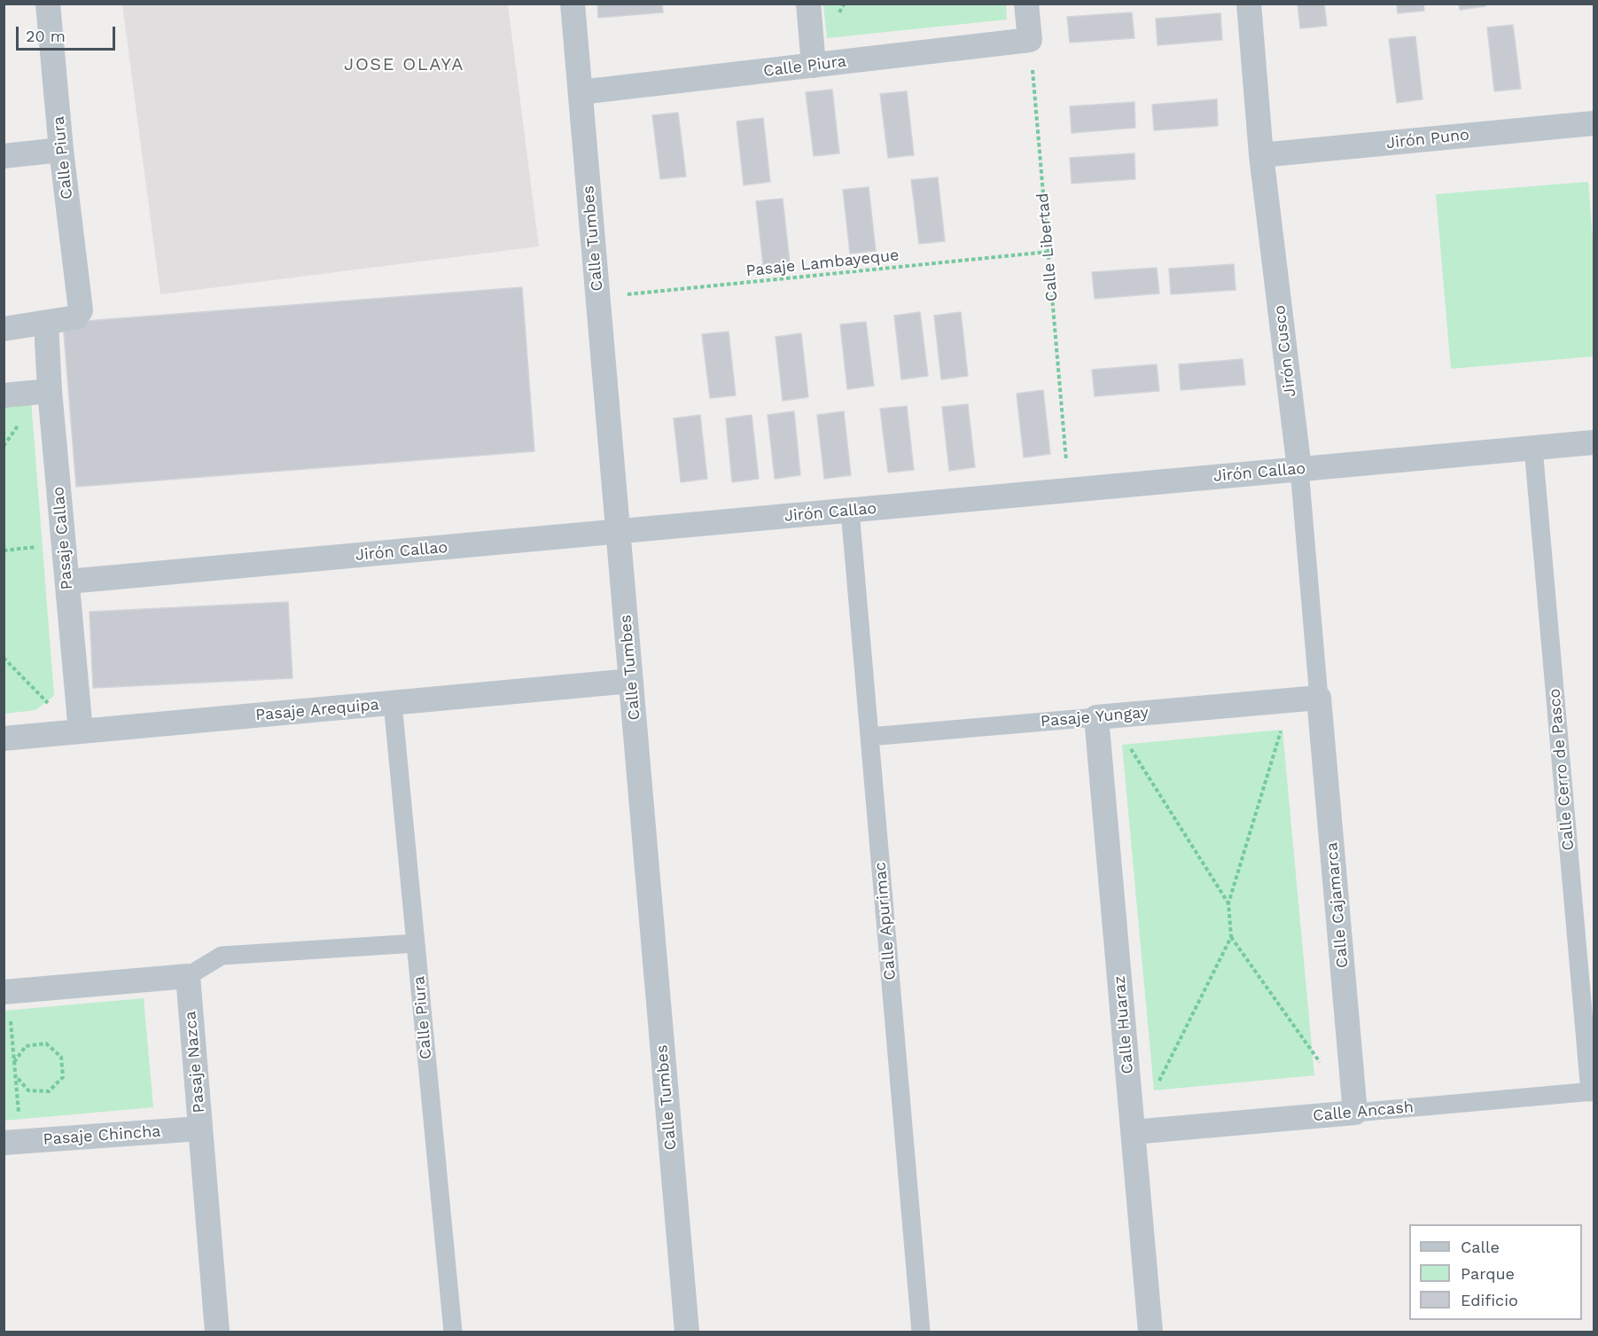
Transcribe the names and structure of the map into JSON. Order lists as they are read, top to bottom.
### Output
{
  "streets": {
    "street": [
      "Calle Piura",
      "Jirón Puno",
      "Calle Tumbes",
      "Jirón Cusco",
      "Jirón Callao",
      "Pasaje Callao",
      "Pasaje Arequipa",
      "Pasaje Yungay",
      "Calle Cerro de Pasco",
      "Calle Cajamarca",
      "Calle Apurimac",
      "Calle Huaraz",
      "Pasaje Nazca",
      "Calle Ancash",
      "Pasaje Chincha"
    ],
    "path": ["Calle Libertad", "Pasaje Lambayeque"]
  },
  "crossings": [
    ["Calle Piura", "Calle Tumbes"],
    ["Calle Piura", "Calle Libertad"],
    ["Calle Piura", "Pasaje Arequipa"],
    ["Jirón Puno", "Jirón Cusco"],
    ["Calle Tumbes", "Pasaje Lambayeque"],
    ["Calle Tumbes", "Jirón Callao"],
    ["Calle Tumbes", "Pasaje Arequipa"],
    ["Calle Libertad", "Pasaje Lambayeque"],
    ["Calle Libertad", "Jirón Callao"],
    ["Jirón Cusco", "Jirón Callao"],
    ["Jirón Cusco", "Pasaje Yungay"],
    ["Jirón Cusco", "Calle Cajamarca"],
    ["Jirón Callao", "Pasaje Callao"],
    ["Jirón Callao", "Calle Cerro de Pasco"],
    ["Jirón Callao", "Calle Apurimac"],
    ["Pasaje Callao", "Pasaje Arequipa"],
    ["Pasaje Yungay", "Calle Cajamarca"],
    ["Pasaje Yungay", "Calle Apurimac"],
    ["Pasaje Yungay", "Calle Huaraz"],
    ["Calle Cerro de Pasco", "Calle Ancash"],
    ["Calle Cajamarca", "Calle Ancash"],
    ["Calle Huaraz", "Calle Ancash"],
    ["Pasaje Nazca", "Pasaje Chincha"]
  ],
  "districts": ["JOSE OLAYA"],
  "legend": ["Calle", "Parque", "Edificio"],
  "scale_bar": "20 m"
}
